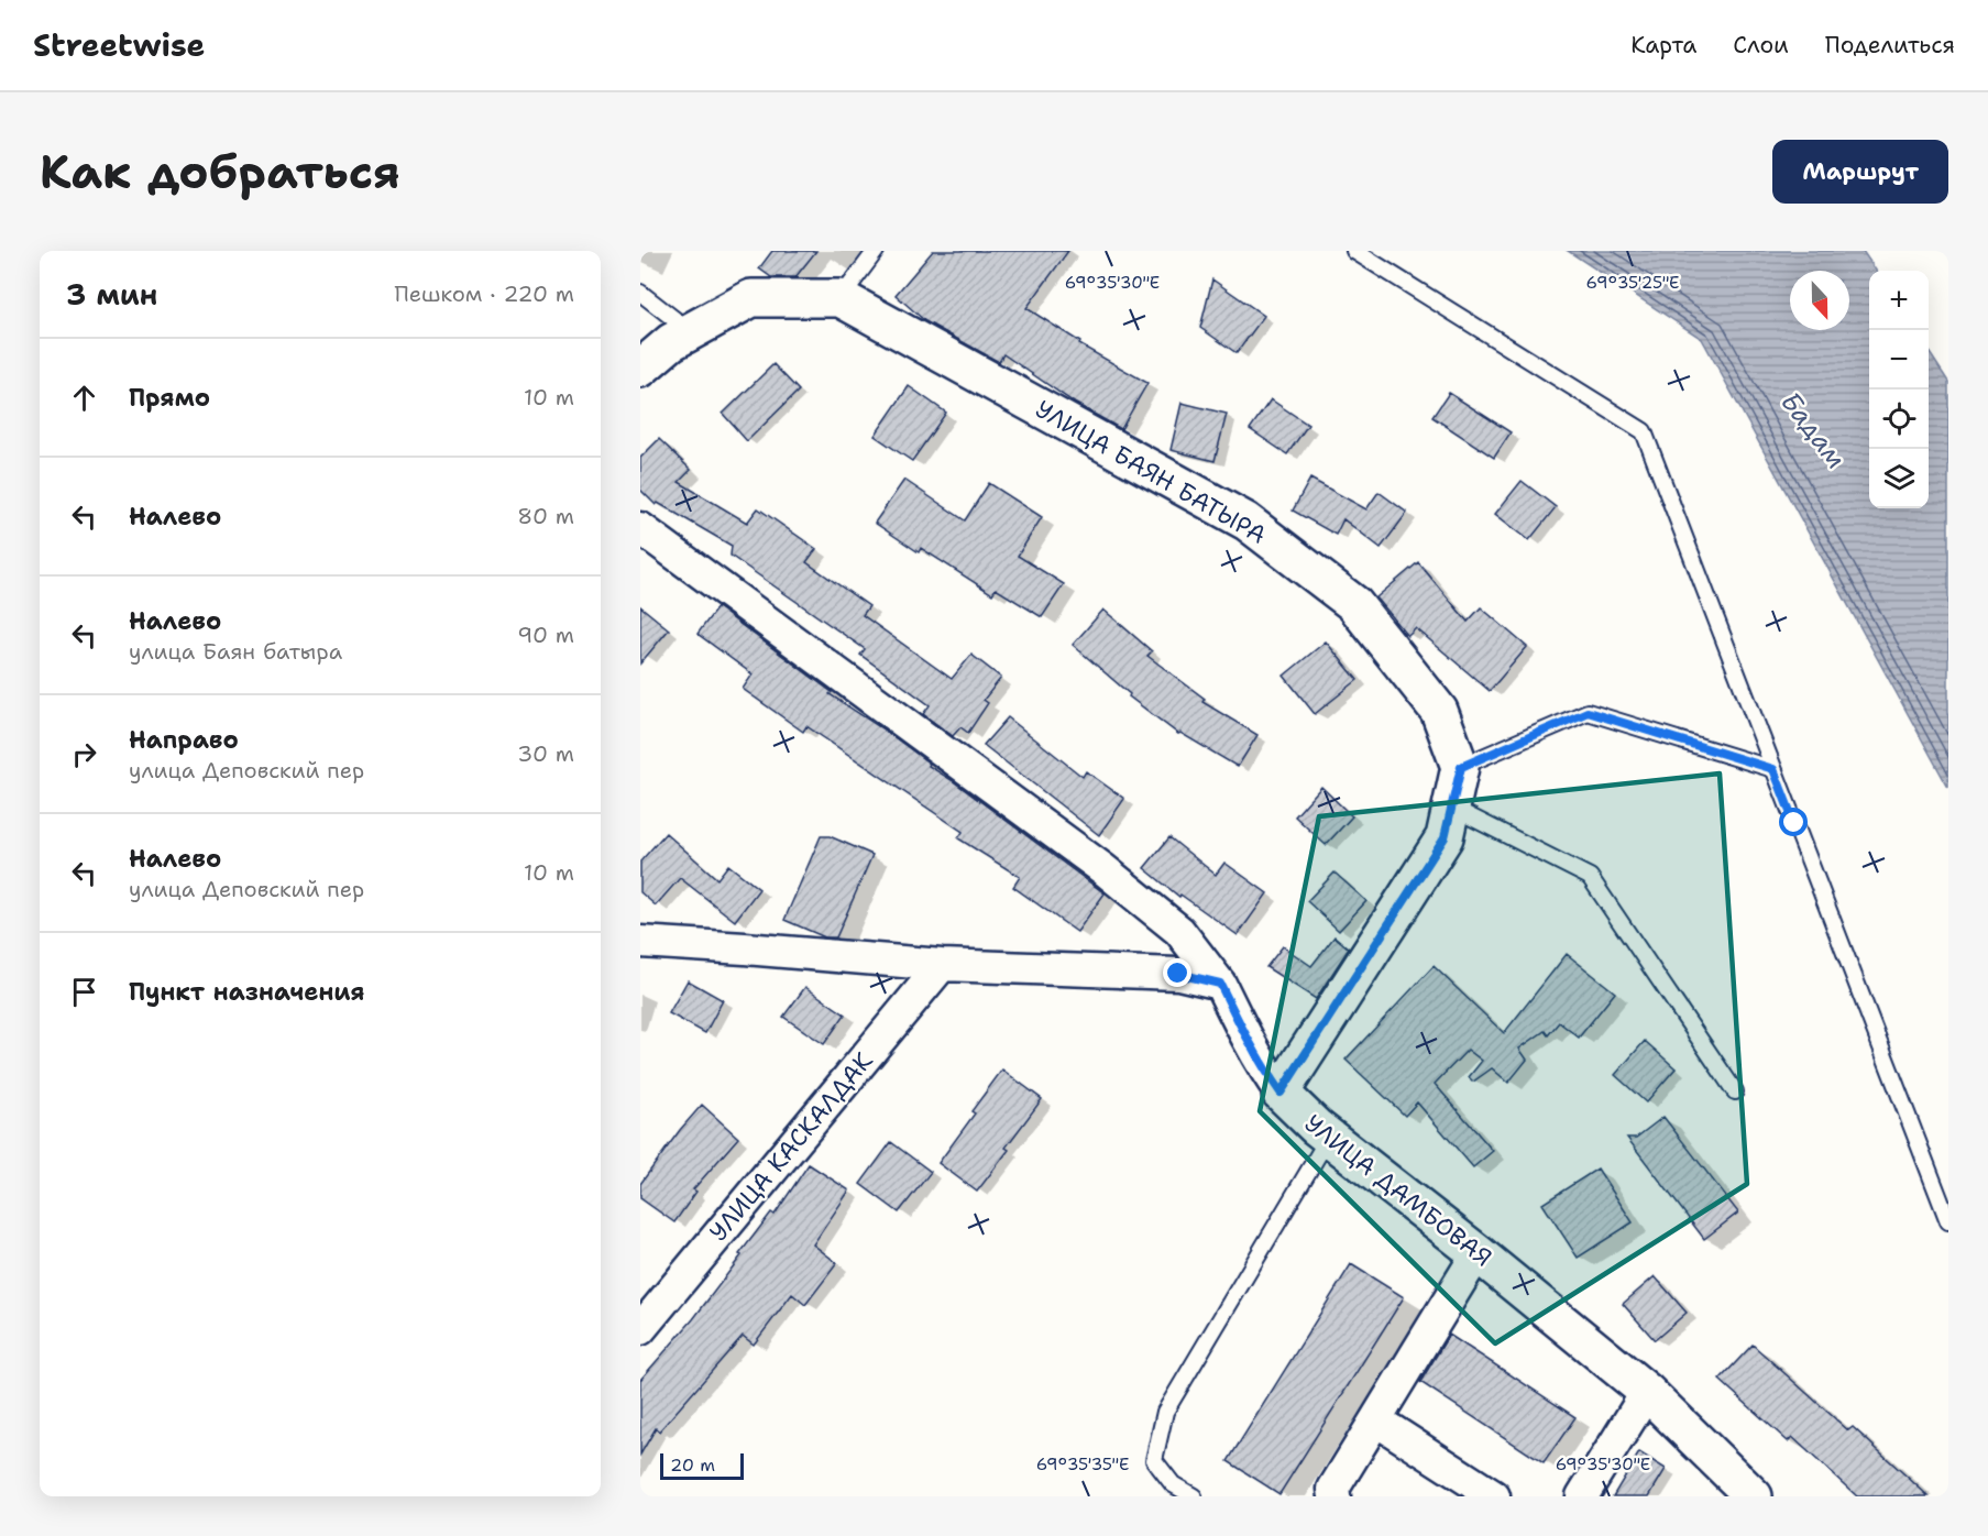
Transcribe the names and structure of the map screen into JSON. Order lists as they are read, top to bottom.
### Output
{
  "streets": {
    "street": ["УЛИЦА БАЯН БАТЫРА", "УЛИЦА КАСКАЛДАК", "УЛИЦА ДАМБОВАЯ"]
  },
  "water": ["Бадам"],
  "scale_bar": "20 m",
  "north": "bottom",
  "page": {
    "header": "Streetwise",
    "nav": ["Карта", "Слои", "Поделиться"],
    "buttons": "Маршрут",
    "title": "Как добраться",
    "heading": ["3 мин", "Пешком · 220 m"],
    "map_buttons": ["+", "−"],
    "list": [
      ["Прямо", "10 m"],
      ["Налево", "80 m"],
      ["Налево", "улица Баян батыра", "90 m"],
      ["Направо", "улица Деповский пер", "30 m"],
      ["Налево", "улица Деповский пер", "10 m"],
      "Пункт назначения"
    ],
    "scale": "20 m"
  },
  "coordinates": ["69°35'30\"E", "69°35'25\"E", "69°35'35\"E"]
}
